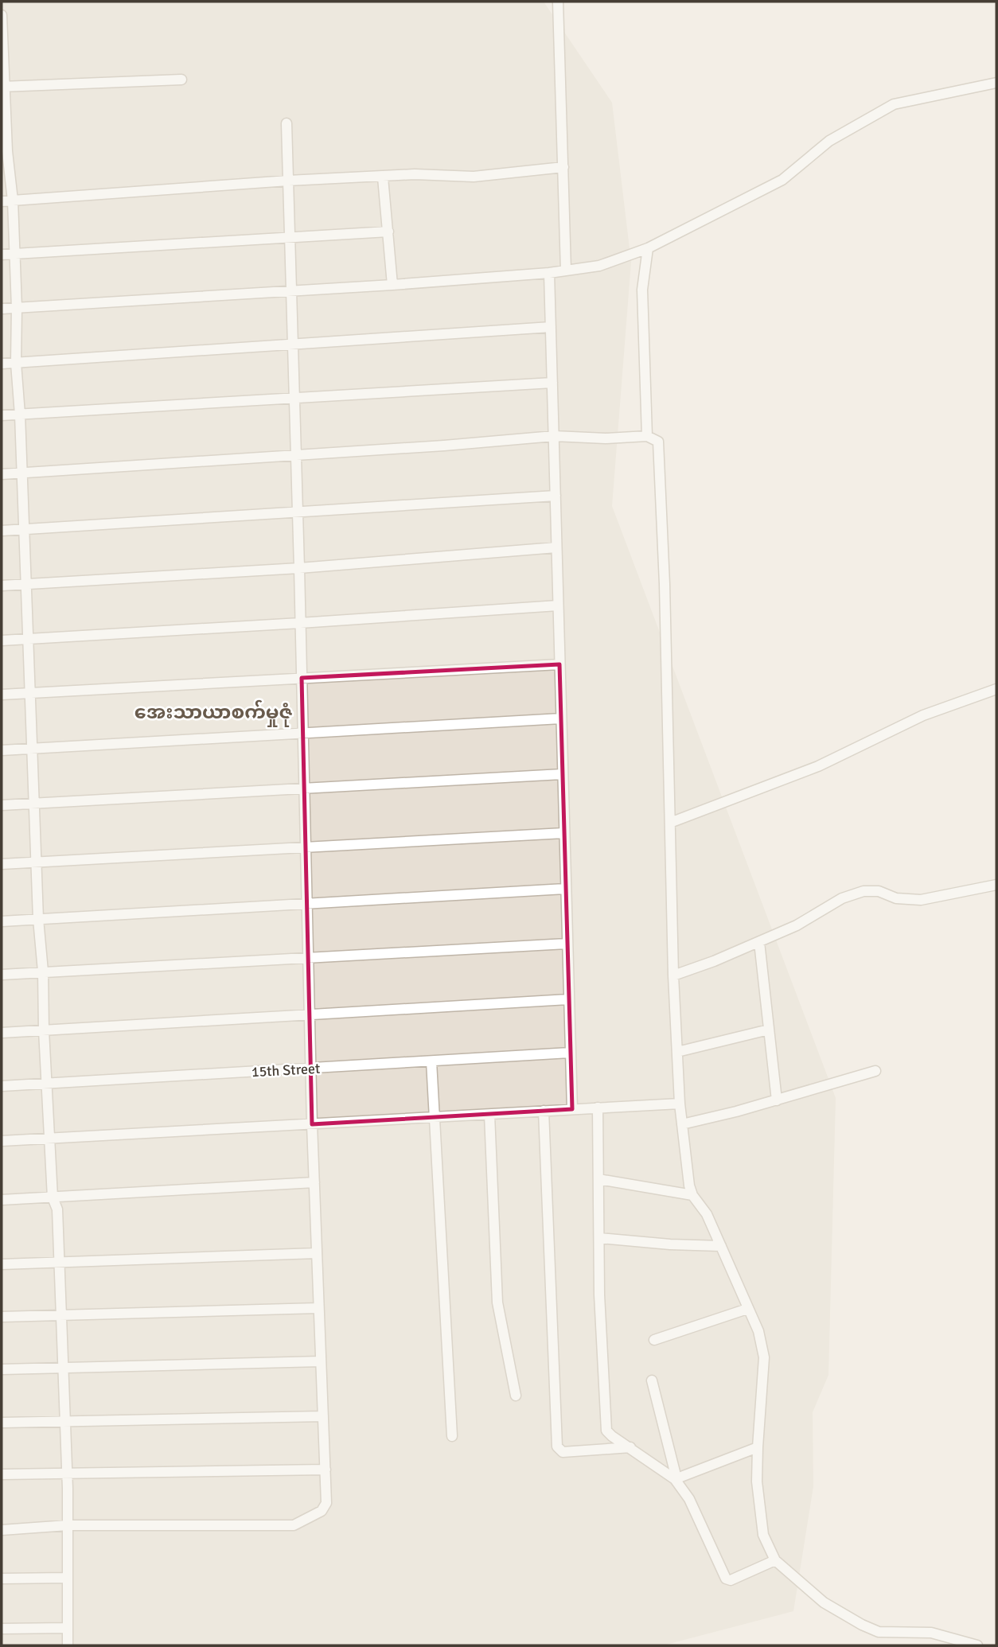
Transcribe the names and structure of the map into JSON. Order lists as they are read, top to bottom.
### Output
{
  "streets": {
    "street": ["15th Street"]
  },
  "districts": ["အေးသာယာစက်မှုဇုံ"]
}
